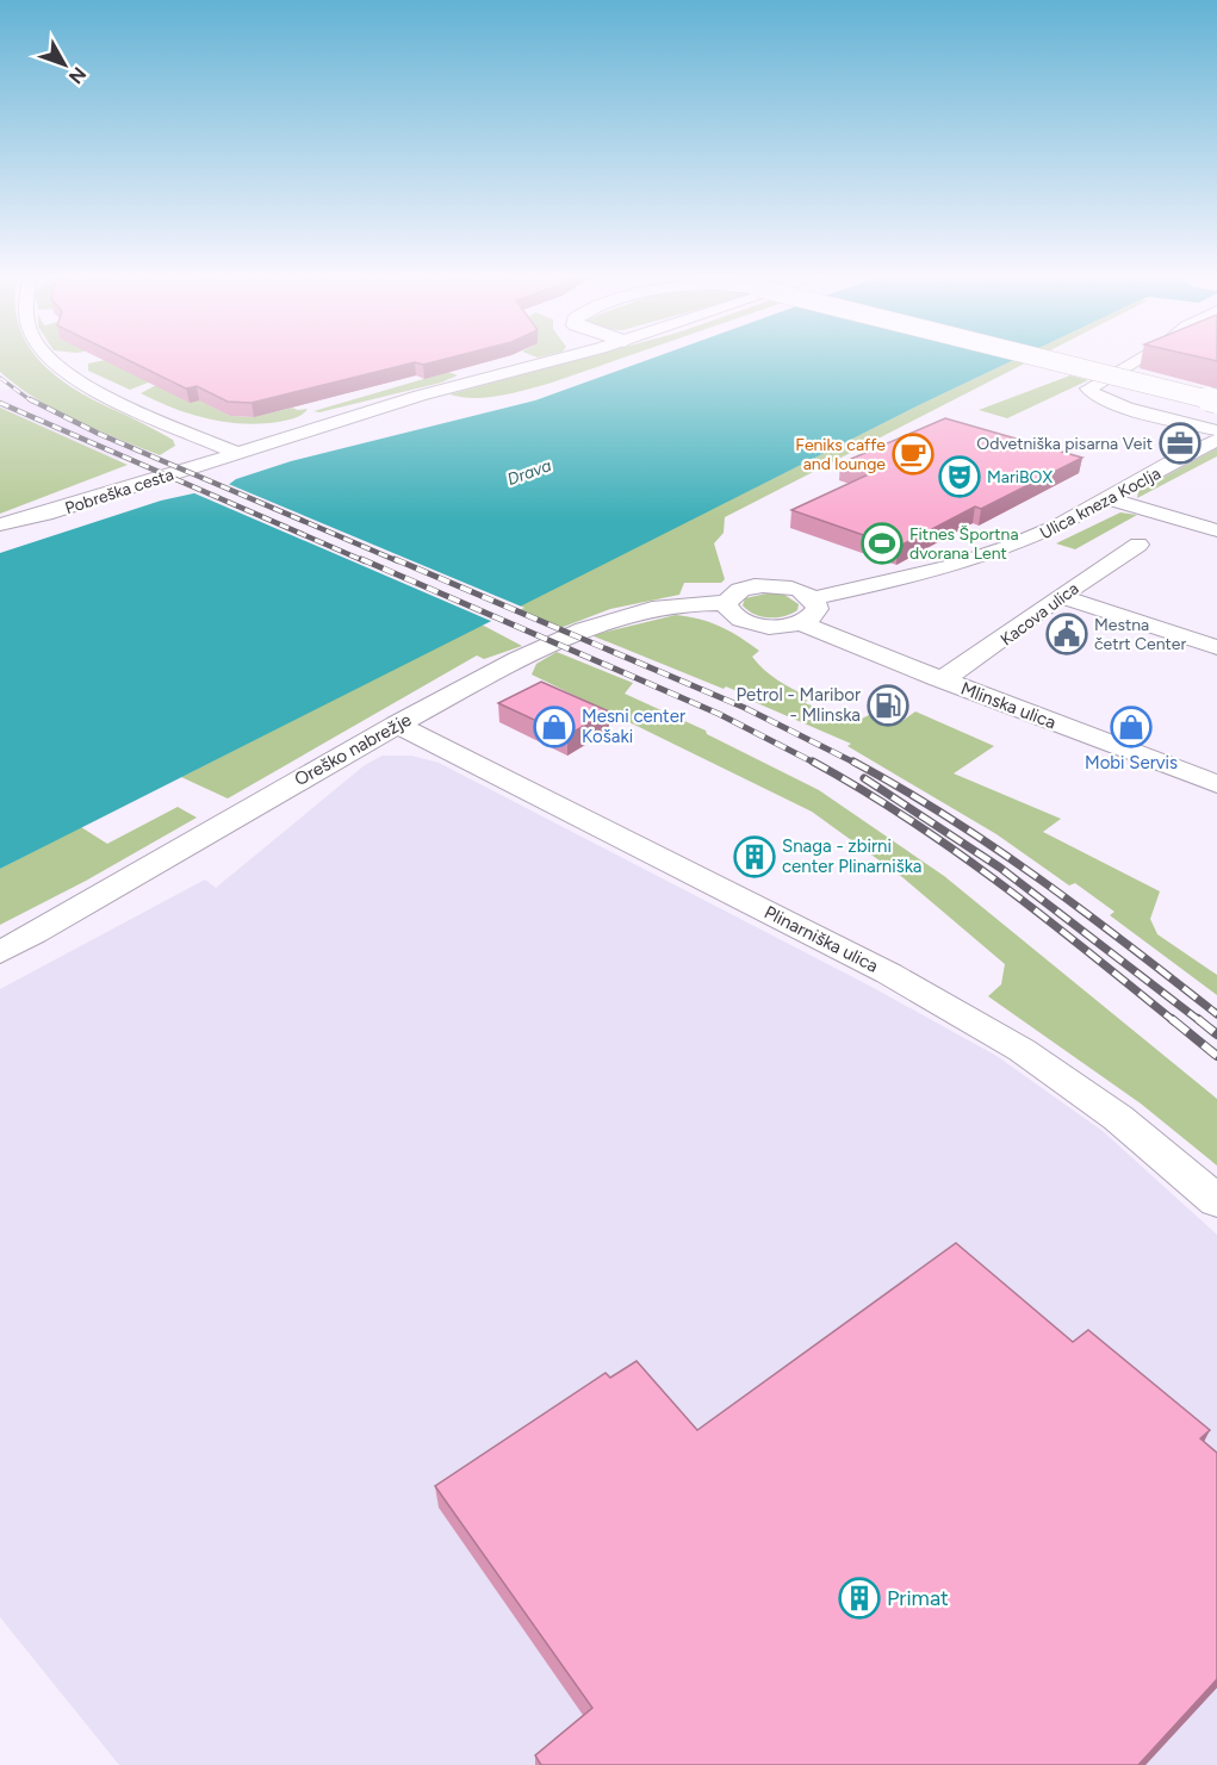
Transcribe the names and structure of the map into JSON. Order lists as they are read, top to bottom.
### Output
{
  "streets": {
    "street": [
      "Ulica kneza Koclja",
      "Kacova ulica",
      "Mlinska ulica",
      "Oreško nabrežje",
      "Plinarniška ulica"
    ]
  },
  "crossings": [
    ["Kacova ulica", "Mlinska ulica"],
    ["Oreško nabrežje", "Plinarniška ulica"]
  ],
  "water": ["Drava"],
  "places": {
    "office": ["Odvetniška pisarna Veit"],
    "cafe": ["Feniks caffe and lounge"],
    "theatre": ["MariBOX"],
    "sports": ["Fitnes Športna dvorana Lent"],
    "public building": ["Mestna četrt Center"],
    "fuel station": ["Petrol - Maribor - Mlinska"],
    "shop": ["Mesni center Košaki", "Mobi Servis"],
    "building": ["Snaga - zbirni center Plinarniška", "Primat"]
  },
  "north": "bottom right"
}
